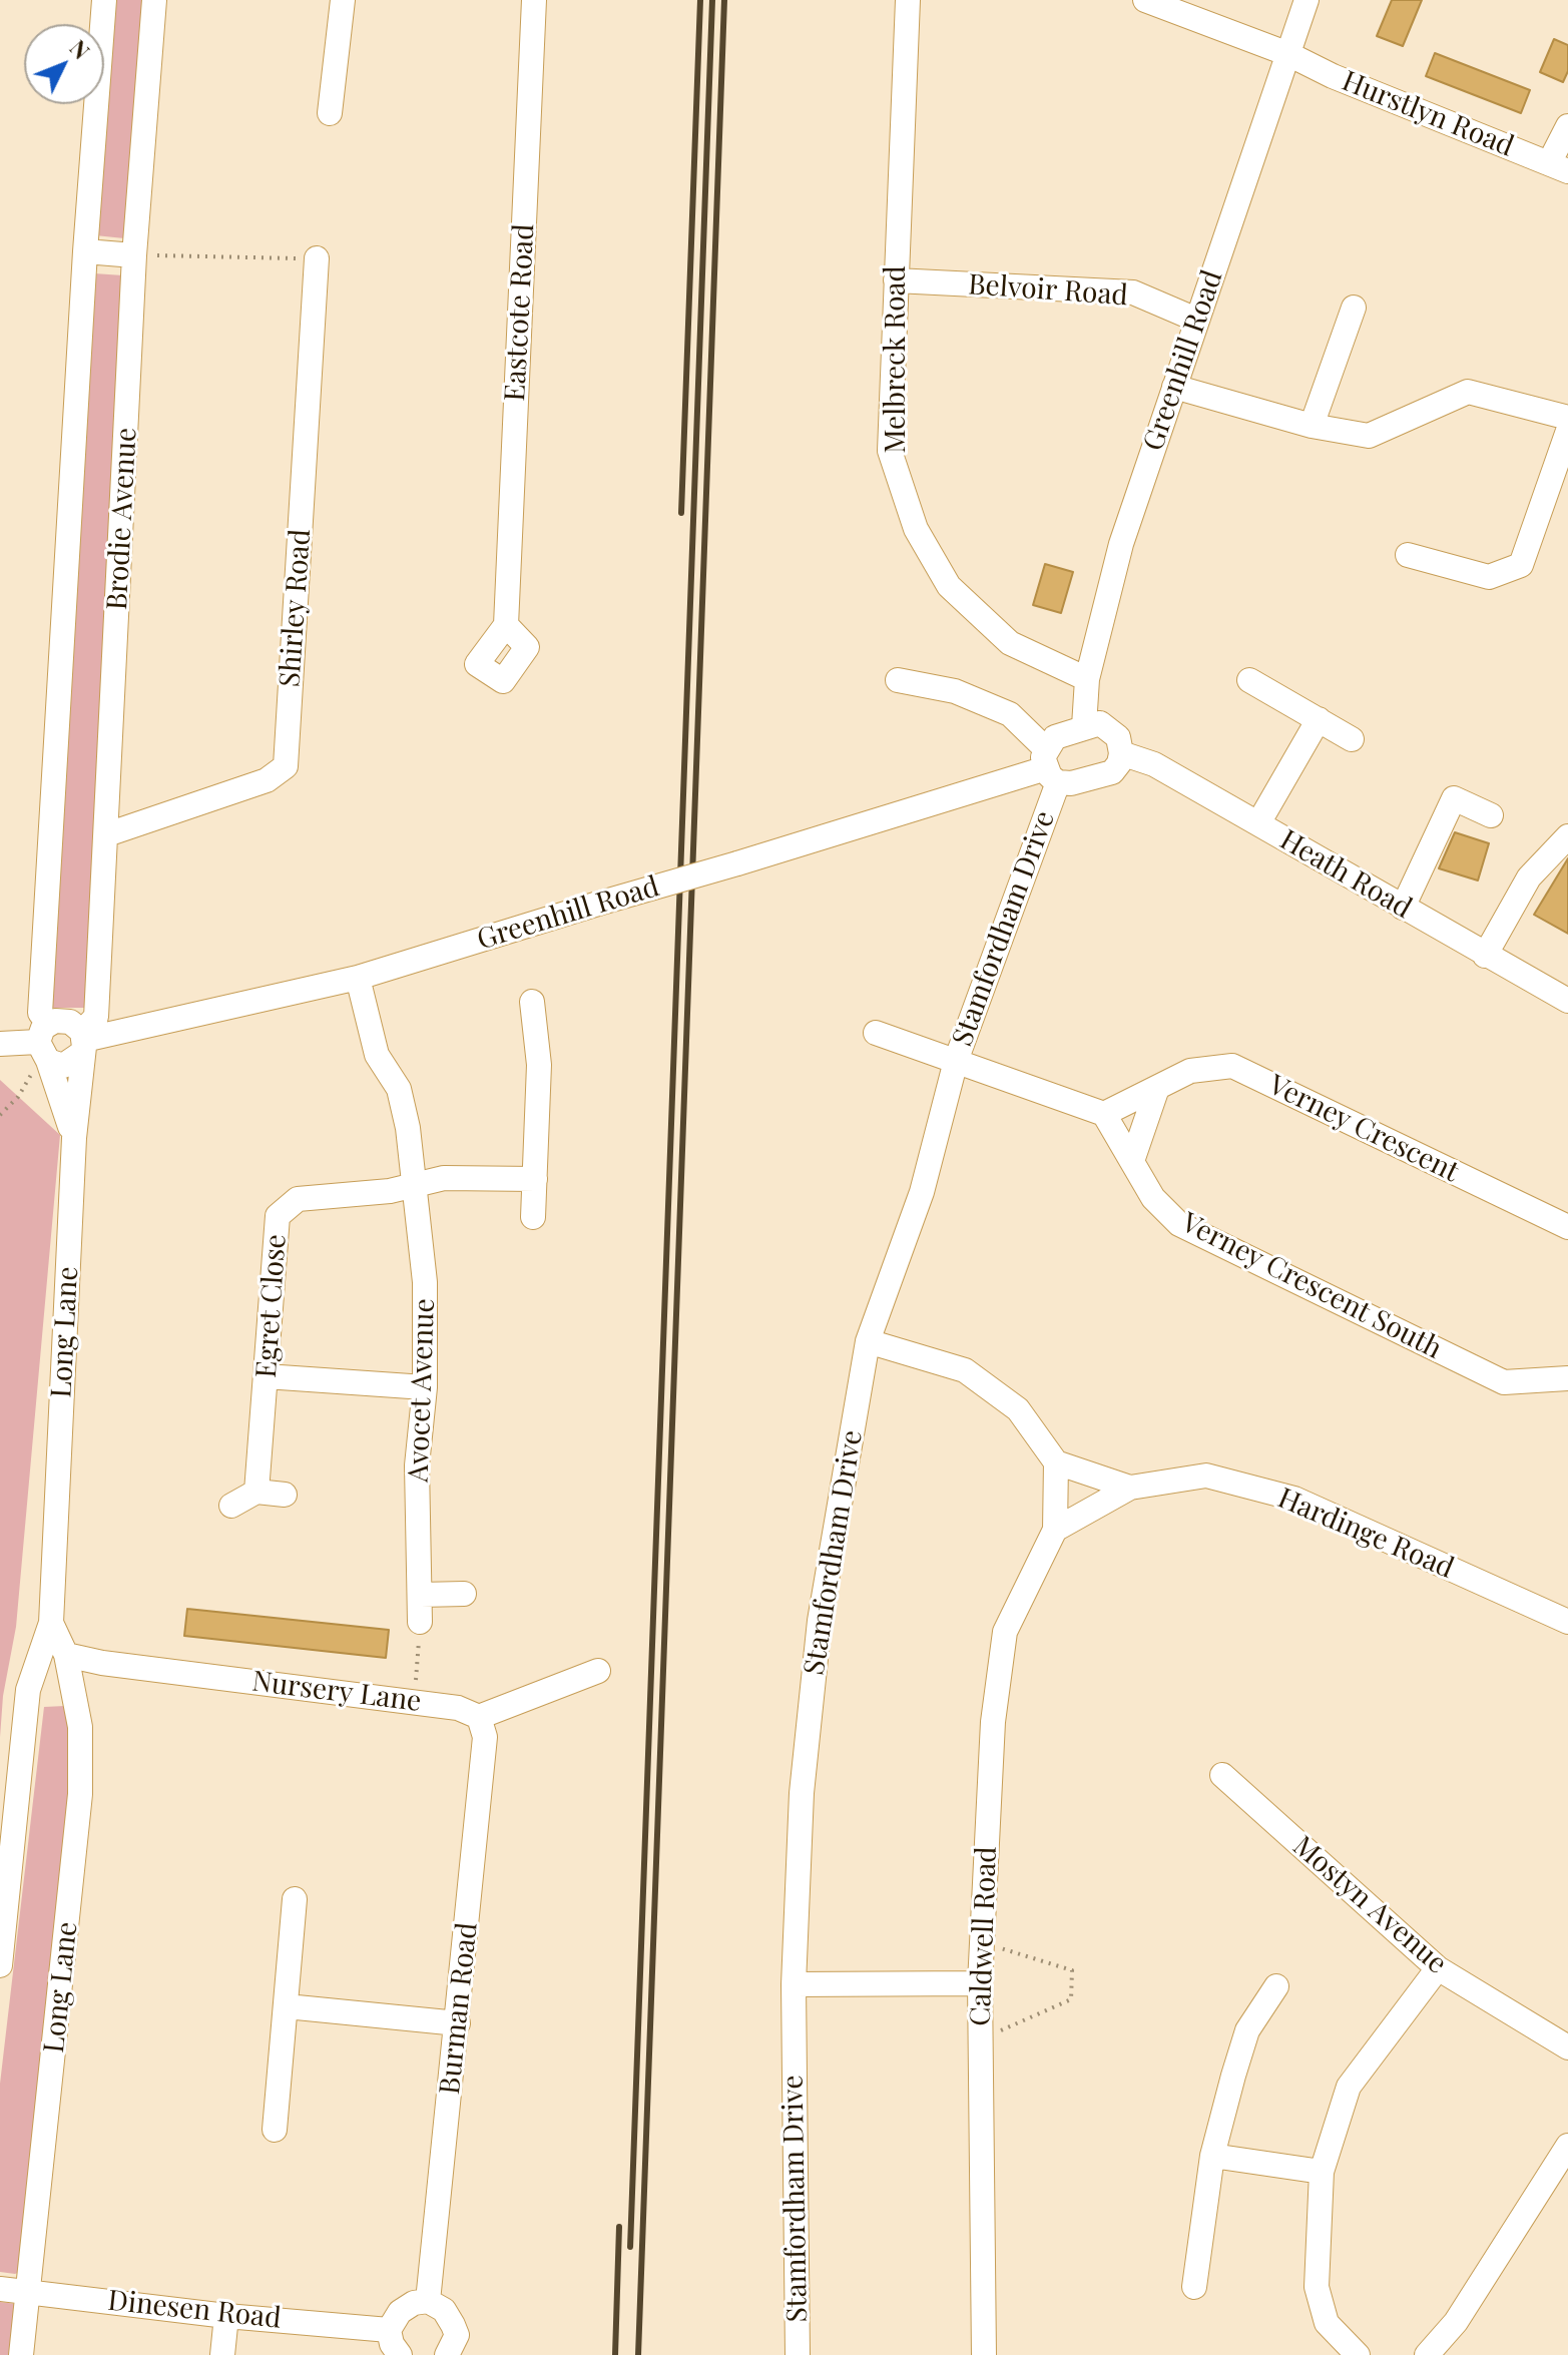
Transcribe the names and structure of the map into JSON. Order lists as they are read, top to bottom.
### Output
{
  "streets": {
    "street": [
      "Hurstlyn Road",
      "Belvoir Road",
      "Eastcote Road",
      "Melbreck Road",
      "Greenhill Road",
      "Brodie Avenue",
      "Shirley Road",
      "Heath Road",
      "Stamfordham Drive",
      "Verney Crescent",
      "Verney Crescent South",
      "Egret Close",
      "Long Lane",
      "Avocet Avenue",
      "Hardinge Road",
      "Nursery Lane",
      "Mostyn Avenue",
      "Caldwell Road",
      "Burman Road",
      "Dinesen Road"
    ]
  },
  "crossings": [
    ["Hurstlyn Road", "Greenhill Road"],
    ["Belvoir Road", "Melbreck Road"],
    ["Belvoir Road", "Greenhill Road"],
    ["Melbreck Road", "Greenhill Road"],
    ["Greenhill Road", "Brodie Avenue"],
    ["Greenhill Road", "Heath Road"],
    ["Greenhill Road", "Stamfordham Drive"],
    ["Greenhill Road", "Long Lane"],
    ["Greenhill Road", "Avocet Avenue"],
    ["Brodie Avenue", "Shirley Road"],
    ["Brodie Avenue", "Long Lane"],
    ["Heath Road", "Stamfordham Drive"],
    ["Verney Crescent", "Verney Crescent South"],
    ["Egret Close", "Avocet Avenue"],
    ["Long Lane", "Nursery Lane"],
    ["Long Lane", "Dinesen Road"],
    ["Hardinge Road", "Caldwell Road"],
    ["Nursery Lane", "Burman Road"]
  ],
  "north": "top right"
}
